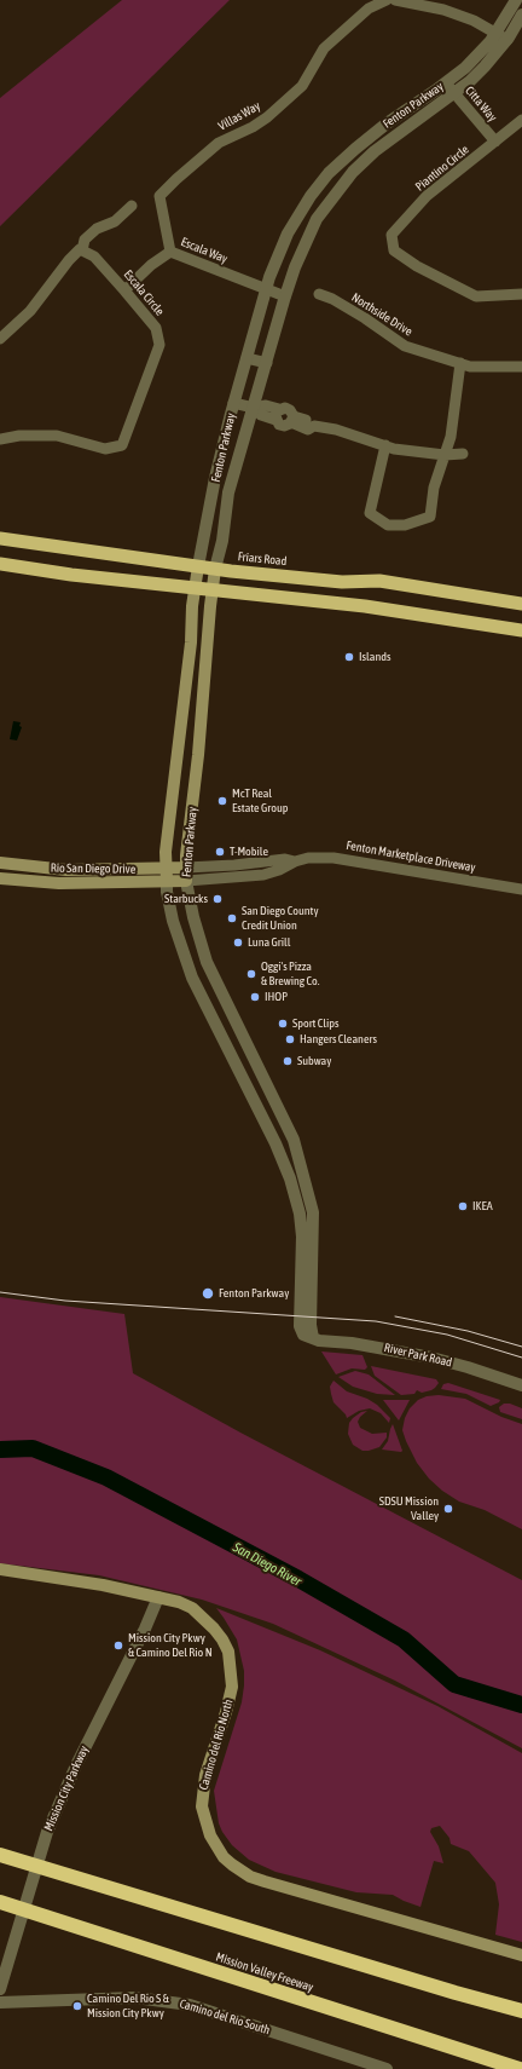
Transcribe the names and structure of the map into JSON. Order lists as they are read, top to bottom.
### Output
{
  "streets": {
    "highway": ["Friars Road", "Mission Valley Freeway"],
    "main road": ["Fenton Parkway", "Rio San Diego Drive", "Camino del Rio North"],
    "street": [
      "Citta Way",
      "Villas Way",
      "Piantino Circle",
      "Escala Way",
      "Escala Circle",
      "Northside Drive",
      "Fenton Marketplace Driveway",
      "River Park Road",
      "Mission City Parkway",
      "Camino del Rio South"
    ]
  },
  "crossings": [
    ["Citta Way", "Fenton Parkway"],
    ["Citta Way", "Piantino Circle"],
    ["Fenton Parkway", "Escala Way"],
    ["Fenton Parkway", "Friars Road"],
    ["Fenton Parkway", "Fenton Marketplace Driveway"],
    ["Fenton Parkway", "Rio San Diego Drive"],
    ["Fenton Parkway", "River Park Road"],
    ["Villas Way", "Escala Way"],
    ["Escala Way", "Escala Circle"],
    ["Fenton Marketplace Driveway", "Rio San Diego Drive"],
    ["Camino del Rio North", "Mission City Parkway"]
  ],
  "water": ["San Diego River"],
  "places": [
    "Islands",
    "McT Real Estate Group",
    "T-Mobile",
    "Starbucks",
    "San Diego County Credit Union",
    "Luna Grill",
    "Oggi's Pizza & Brewing Co.",
    "IHOP",
    "Sport Clips",
    "Hangers Cleaners",
    "Subway",
    "IKEA",
    "Fenton Parkway",
    "SDSU Mission Valley",
    "Mission City Pkwy & Camino Del Rio N",
    "Camino Del Rio S & Mission City Pkwy"
  ]
}
